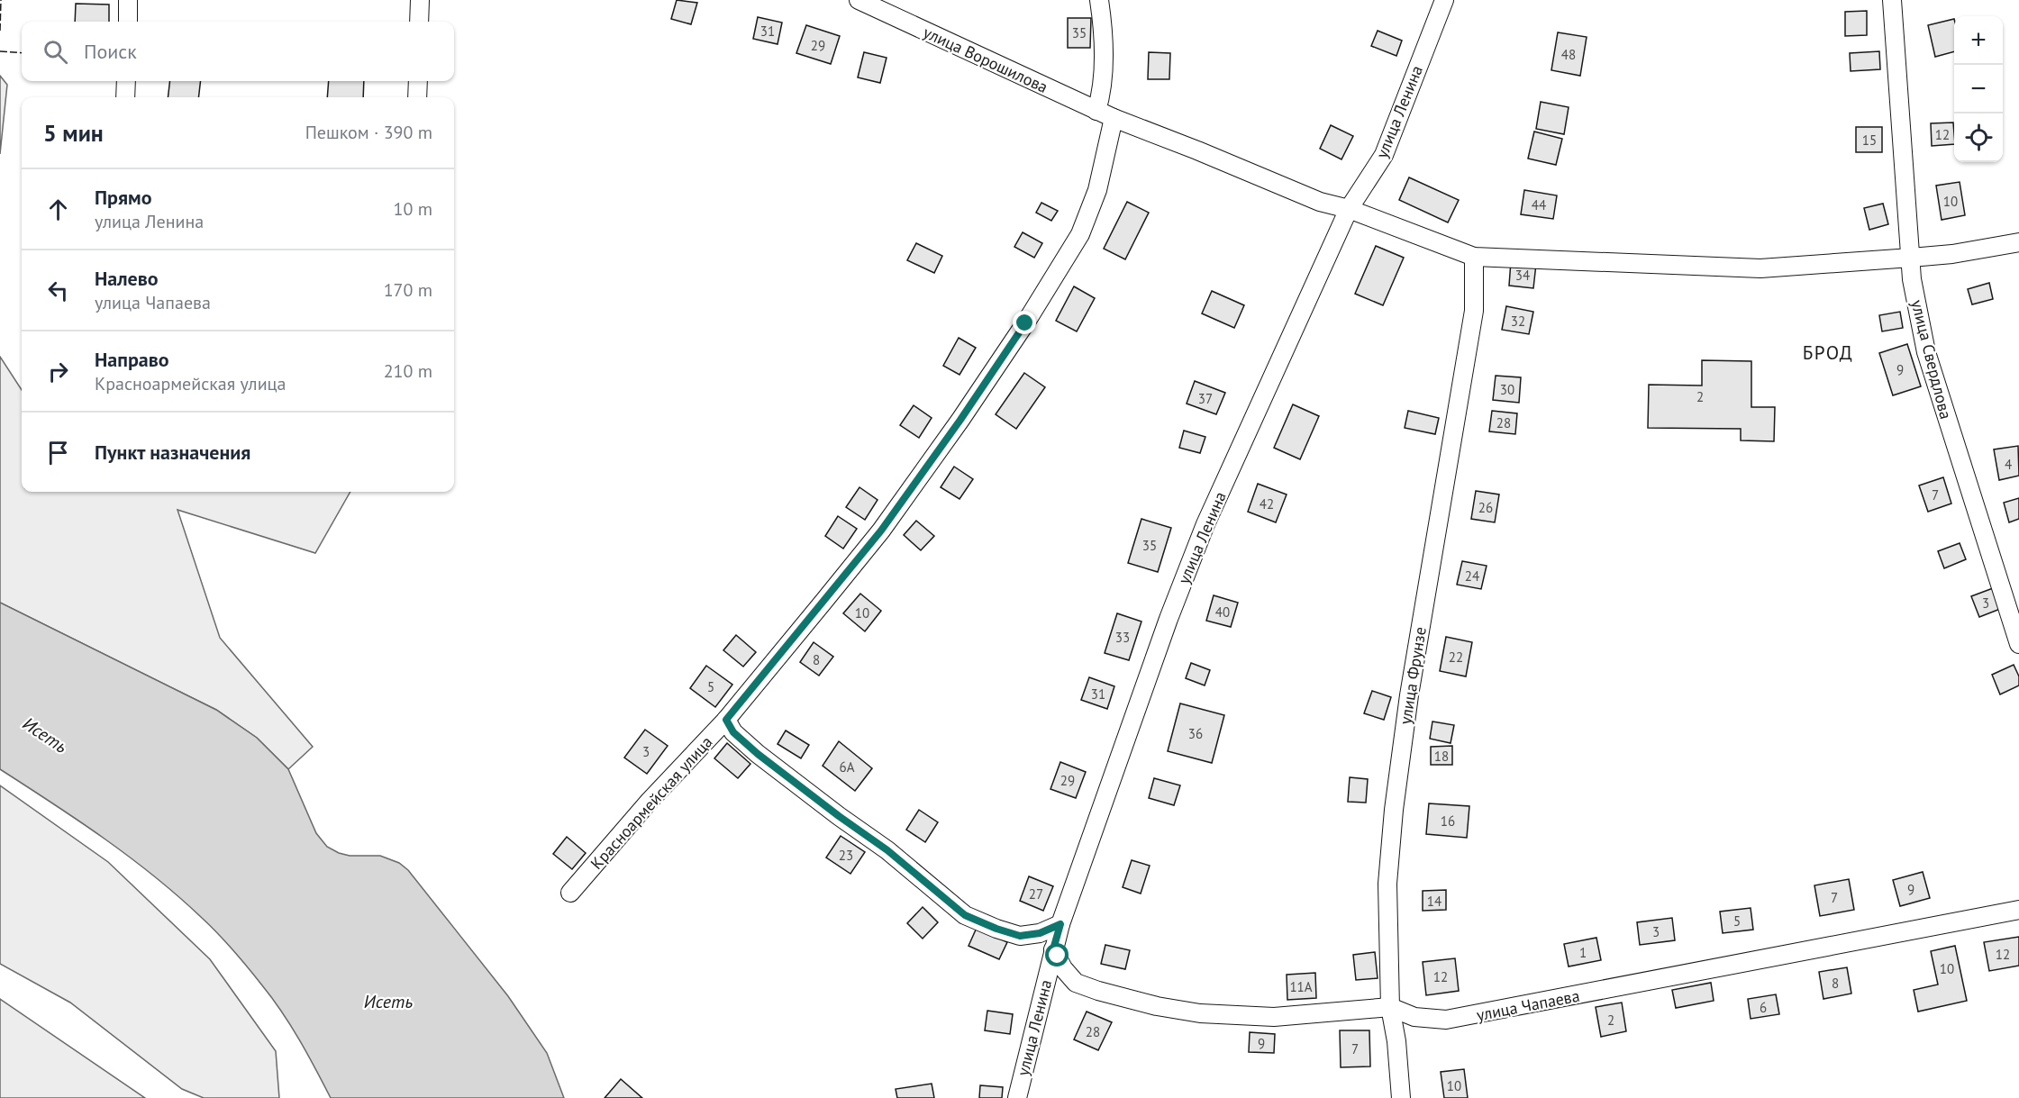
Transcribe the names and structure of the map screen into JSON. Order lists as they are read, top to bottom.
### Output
{
  "streets": {
    "street": [
      "улица Ворошилова",
      "улица Ленина",
      "улица Свердлова",
      "улица Фрунзе",
      "Красноармейская улица",
      "улица Чапаева"
    ]
  },
  "crossings": [
    ["улица Ворошилова", "улица Ленина"],
    ["улица Ворошилова", "улица Свердлова"],
    ["улица Ворошилова", "улица Фрунзе"],
    ["улица Ворошилова", "Красноармейская улица"],
    ["улица Ленина", "улица Чапаева"],
    ["улица Фрунзе", "улица Чапаева"]
  ],
  "districts": ["БРОД"],
  "water": ["Исеть"],
  "house_numbers": [
    "31",
    "35",
    "29",
    "48",
    "12",
    "15",
    "10",
    "44",
    "34",
    "32",
    "9",
    "30",
    "2",
    "37",
    "28",
    "4",
    "7",
    "42",
    "26",
    "35",
    "24",
    "3",
    "40",
    "10",
    "33",
    "22",
    "8",
    "5",
    "31",
    "36",
    "3",
    "18",
    "6А",
    "29",
    "16",
    "23",
    "9",
    "27",
    "7",
    "14",
    "5",
    "3",
    "1",
    "12",
    "10",
    "12",
    "8",
    "11А",
    "6",
    "2",
    "28",
    "9",
    "7",
    "10"
  ],
  "page": {
    "map_buttons": ["+", "−"],
    "search": "Поиск",
    "heading": ["5 мин", "Пешком · 390 m"],
    "list": [
      ["Прямо", "улица Ленина", "10 m"],
      ["Налево", "улица Чапаева", "170 m"],
      ["Направо", "Красноармейская улица", "210 m"],
      "Пункт назначения"
    ]
  }
}
